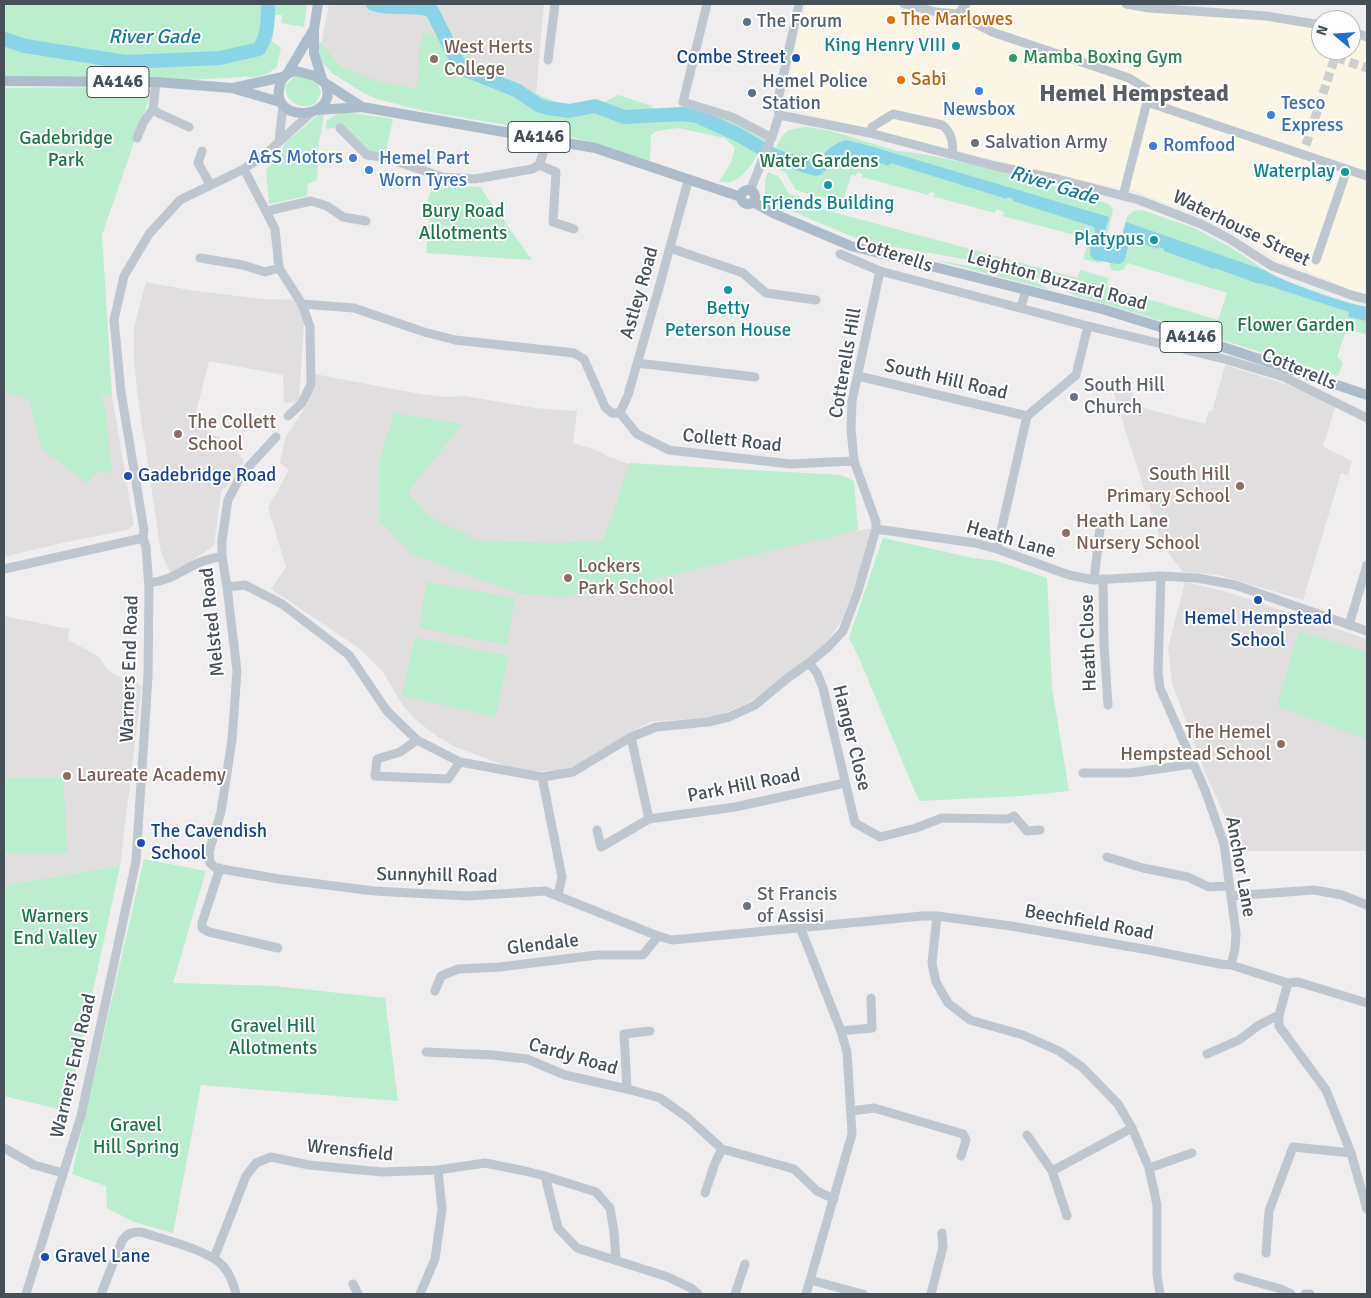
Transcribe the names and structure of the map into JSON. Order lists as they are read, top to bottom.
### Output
{
  "streets": {
    "main road": ["A4146", "Leighton Buzzard Road"],
    "street": [
      "Waterhouse Street",
      "Cotterells",
      "Astley Road",
      "Cotterells Hill",
      "South Hill Road",
      "Collett Road",
      "Heath Lane",
      "Melsted Road",
      "Heath Close",
      "Warners End Road",
      "Hanger Close",
      "Park Hill Road",
      "Anchor Lane",
      "Sunnyhill Road",
      "Beechfield Road",
      "Glendale",
      "Cardy Road",
      "Wrensfield"
    ]
  },
  "crossings": [
    ["A4146", "Leighton Buzzard Road"],
    ["A4146", "Astley Road"],
    ["A4146", "Warners End Road"],
    ["Cotterells", "Cotterells Hill"],
    ["Astley Road", "Collett Road"],
    ["Cotterells Hill", "South Hill Road"],
    ["Cotterells Hill", "Collett Road"],
    ["Cotterells Hill", "Heath Lane"],
    ["Heath Lane", "Heath Close"],
    ["Heath Lane", "Anchor Lane"],
    ["Melsted Road", "Sunnyhill Road"],
    ["Hanger Close", "Park Hill Road"],
    ["Anchor Lane", "Beechfield Road"],
    ["Sunnyhill Road", "Beechfield Road"],
    ["Sunnyhill Road", "Glendale"]
  ],
  "districts": ["Hemel Hempstead"],
  "water": ["River Gade"],
  "parks": [
    "Gadebridge Park",
    "Water Gardens",
    "Bury Road Allotments",
    "Flower Garden",
    "Warners End Valley",
    "Gravel Hill Allotments",
    "Gravel Hill Spring"
  ],
  "places": [
    "The Marlowes",
    "The Forum",
    "King Henry VIII",
    "Combe Street",
    "Mamba Boxing Gym",
    "West Herts College",
    "Sabi",
    "Newsbox",
    "Hemel Police Station",
    "Tesco Express",
    "Salvation Army",
    "Romfood",
    "A&S Motors",
    "Hemel Part Worn Tyres",
    "Waterplay",
    "Friends Building",
    "Platypus",
    "Betty Peterson House",
    "South Hill Church",
    "The Collett School",
    "Gadebridge Road",
    "South Hill Primary School",
    "Heath Lane Nursery School",
    "Lockers Park School",
    "Hemel Hempstead School",
    "The Hemel Hempstead School",
    "Laureate Academy",
    "The Cavendish School",
    "St Francis of Assisi",
    "Gravel Lane"
  ],
  "north": "left"
}
